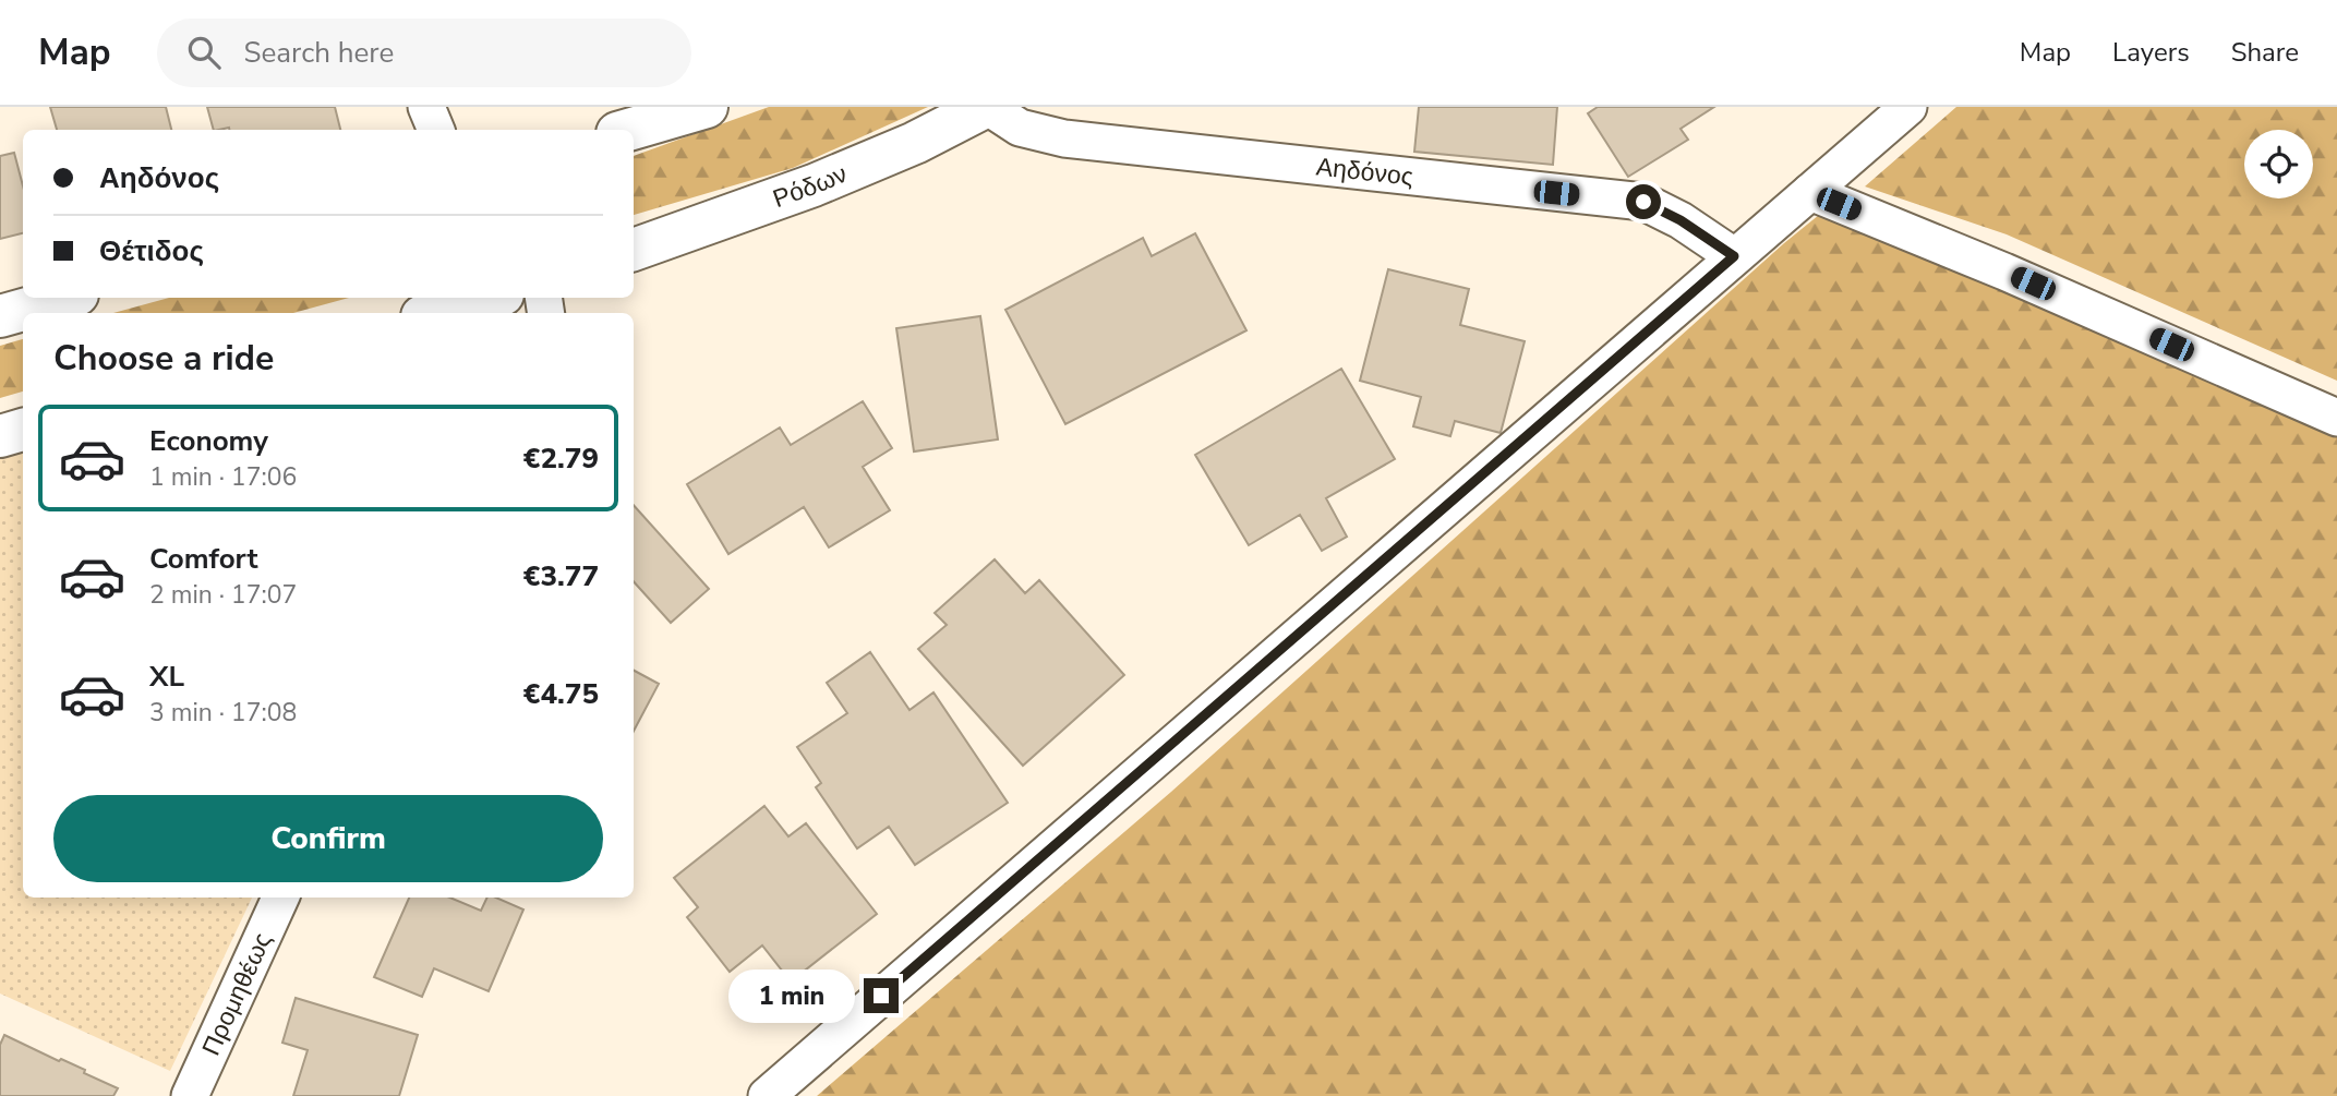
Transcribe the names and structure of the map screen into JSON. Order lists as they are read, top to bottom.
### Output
{
  "streets": {
    "street": ["Αηδόνος", "Ρόδων", "Προμηθέως"]
  },
  "crossings": [
    ["Αηδόνος", "Ρόδων"]
  ],
  "page": {
    "header": "Map",
    "search": "Search here",
    "nav": ["Map", "Layers", "Share"],
    "banner": ["Αηδόνος", "Θέτιδος"],
    "heading": "Choose a ride",
    "list": [
      {
        "name": "Economy",
        "note": "1 min · 17:06",
        "value": "€2.79"
      },
      {
        "name": "Comfort",
        "note": "2 min · 17:07",
        "value": "€3.77"
      },
      {
        "name": "XL",
        "note": "3 min · 17:08",
        "value": "€4.75"
      }
    ],
    "buttons": "Confirm",
    "bubble": "1 min"
  }
}
